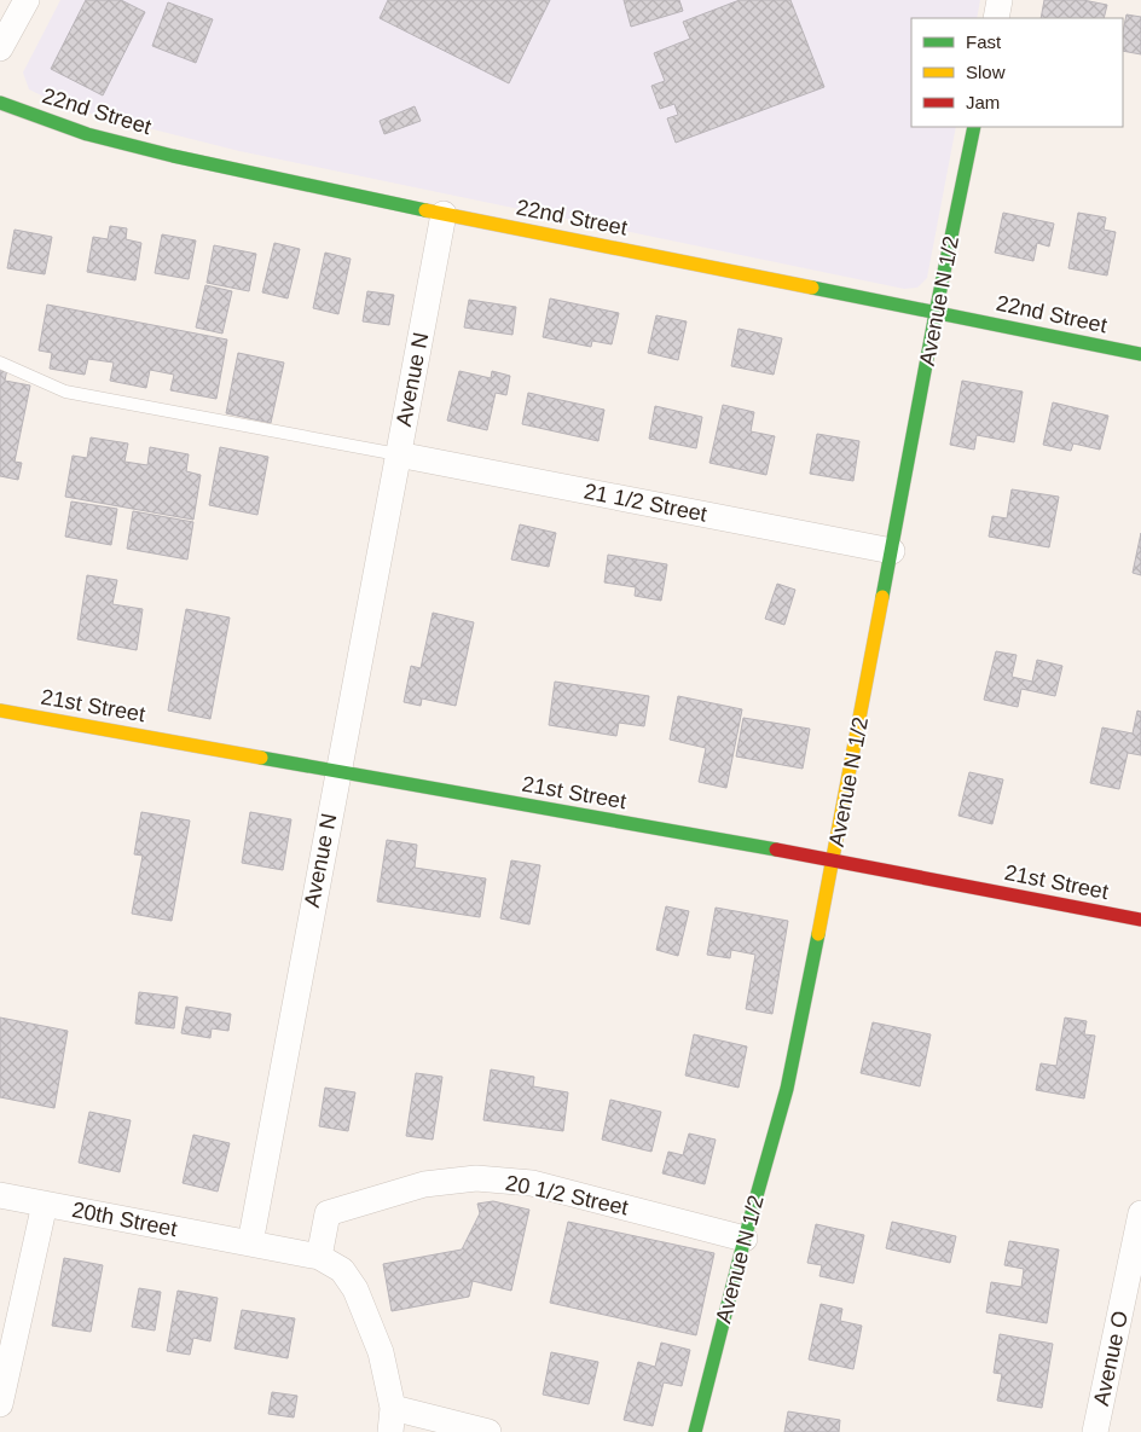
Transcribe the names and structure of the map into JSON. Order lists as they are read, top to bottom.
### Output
{
  "streets": {
    "street": [
      "22nd Street",
      "Avenue N 1/2",
      "Avenue N",
      "21 1/2 Street",
      "21st Street",
      "20 1/2 Street",
      "20th Street",
      "Avenue O"
    ]
  },
  "crossings": [
    ["22nd Street", "Avenue N 1/2"],
    ["22nd Street", "Avenue N"],
    ["Avenue N 1/2", "21 1/2 Street"],
    ["Avenue N 1/2", "21st Street"],
    ["Avenue N 1/2", "20 1/2 Street"],
    ["Avenue N", "21 1/2 Street"],
    ["Avenue N", "21st Street"],
    ["Avenue N", "20th Street"]
  ],
  "legend": ["Fast", "Slow", "Jam"]
}
